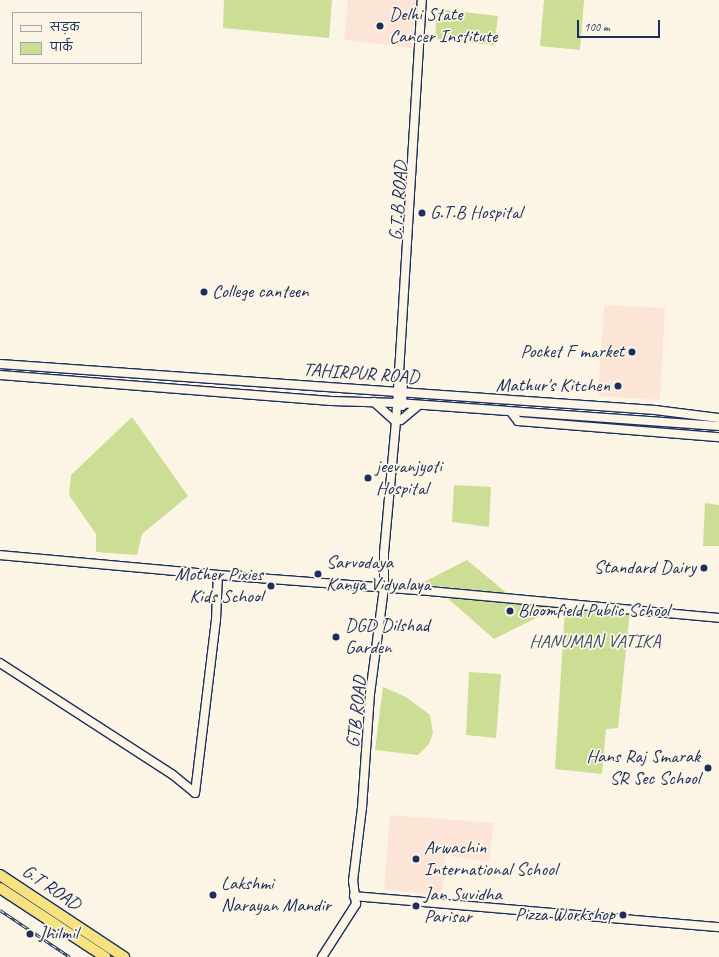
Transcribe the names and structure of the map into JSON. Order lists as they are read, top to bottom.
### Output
{
  "streets": {
    "highway": ["G.T ROAD"],
    "street": ["G.T.B ROAD", "TAHIRPUR ROAD", "GTB ROAD"]
  },
  "crossings": [
    ["G.T.B ROAD", "TAHIRPUR ROAD"],
    ["G.T.B ROAD", "GTB ROAD"],
    ["TAHIRPUR ROAD", "GTB ROAD"]
  ],
  "parks": ["HANUMAN VATIKA"],
  "places": [
    "Delhi State Cancer Institute",
    "G.T.B Hospital",
    "College canteen",
    "Pocket F market",
    "Mathur's Kitchen",
    "jeevanjyoti Hospital",
    "Standard Dairy",
    "Sarvodaya Kanya Vidyalaya",
    "Mother Pixies Kids School",
    "Bloomfield Public School",
    "DGD Dilshad Garden",
    "Hans Raj Smarak SR Sec School",
    "Arwachin International School",
    "Lakshmi Narayan Mandir",
    "Jan Suvidha Parisar",
    "Pizza Workshop",
    "Jhilmil"
  ],
  "legend": ["सड़क", "पार्क"],
  "scale_bar": "100 m"
}
